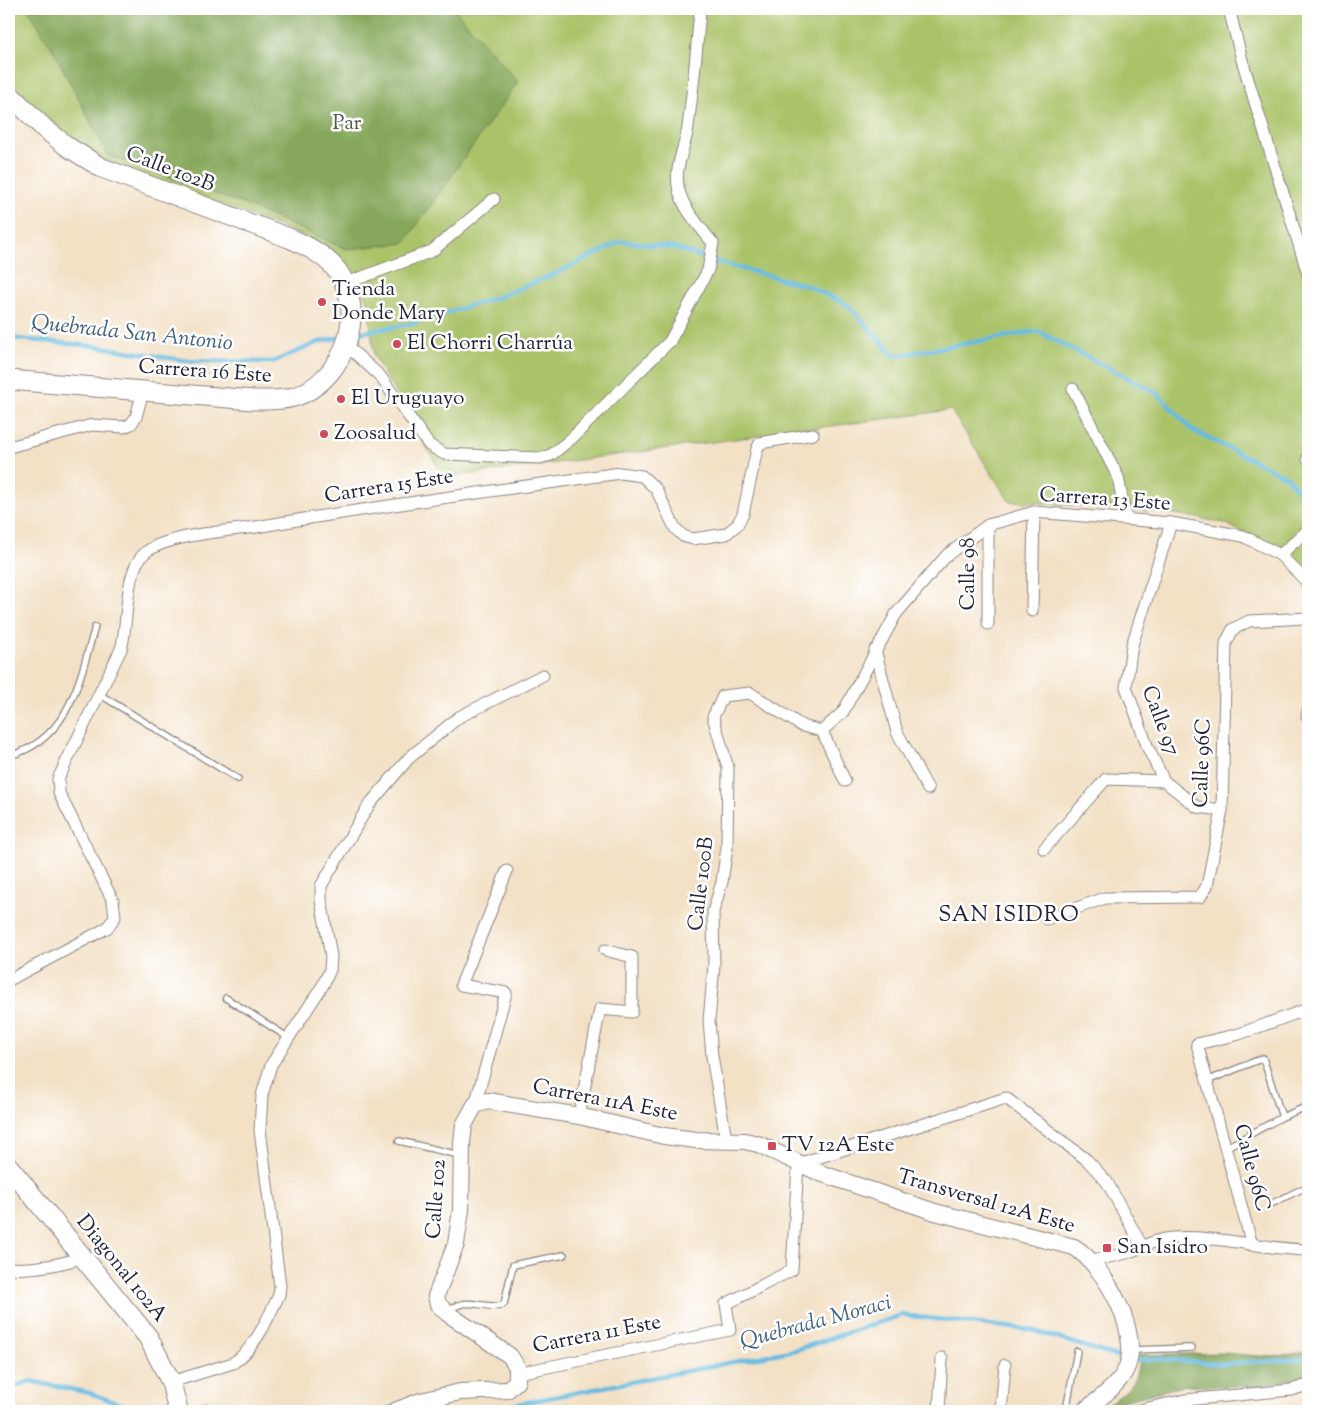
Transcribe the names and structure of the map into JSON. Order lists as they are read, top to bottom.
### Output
{
  "streets": {
    "main road": ["Calle 102B", "Carrera 16 Este", "Diagonal 102A"],
    "street": [
      "Carrera 15 Este",
      "Carrera 13 Este",
      "Calle 98",
      "Calle 97",
      "Calle 96C",
      "Calle 100B",
      "Carrera 11A Este",
      "Calle 102",
      "Transversal 12A Este",
      "Carrera 11 Este"
    ]
  },
  "crossings": [
    ["Calle 102B", "Carrera 16 Este"],
    ["Carrera 13 Este", "Calle 98"],
    ["Carrera 13 Este", "Calle 97"],
    ["Carrera 13 Este", "Calle 100B"],
    ["Calle 97", "Calle 96C"],
    ["Calle 100B", "Carrera 11A Este"],
    ["Calle 100B", "Transversal 12A Este"],
    ["Carrera 11A Este", "Calle 102"],
    ["Carrera 11A Este", "Transversal 12A Este"],
    ["Transversal 12A Este", "Carrera 11 Este"]
  ],
  "districts": ["SAN ISIDRO"],
  "water": ["Quebrada San Antonio", "Quebrada Moraci"],
  "parks": ["Par"],
  "places": {
    "other": [
      "Tienda Donde Mary",
      "El Chorri Charrúa",
      "El Uruguayo",
      "Zoosalud"
    ],
    "transit": ["TV 12A Este", "San Isidro"]
  }
}
